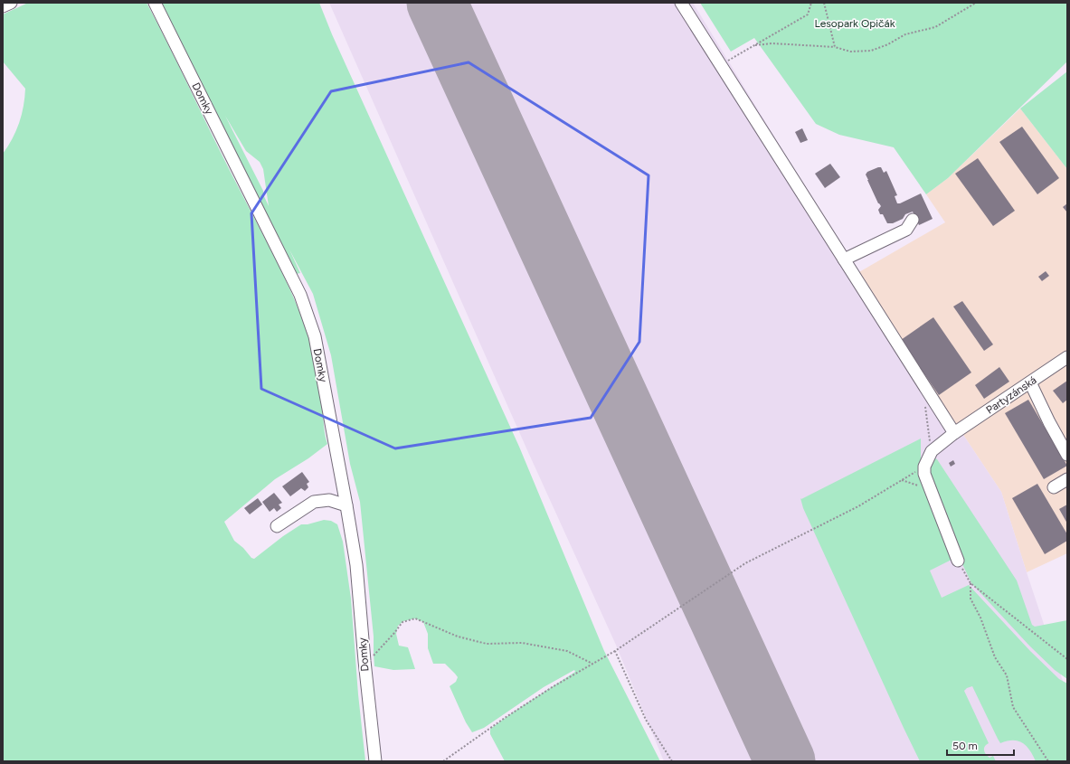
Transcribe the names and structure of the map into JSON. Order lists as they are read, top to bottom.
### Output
{
  "streets": {
    "street": ["Domky", "Partyzánská"]
  },
  "parks": ["Lesopark Opičák"],
  "scale_bar": "50 m"
}
